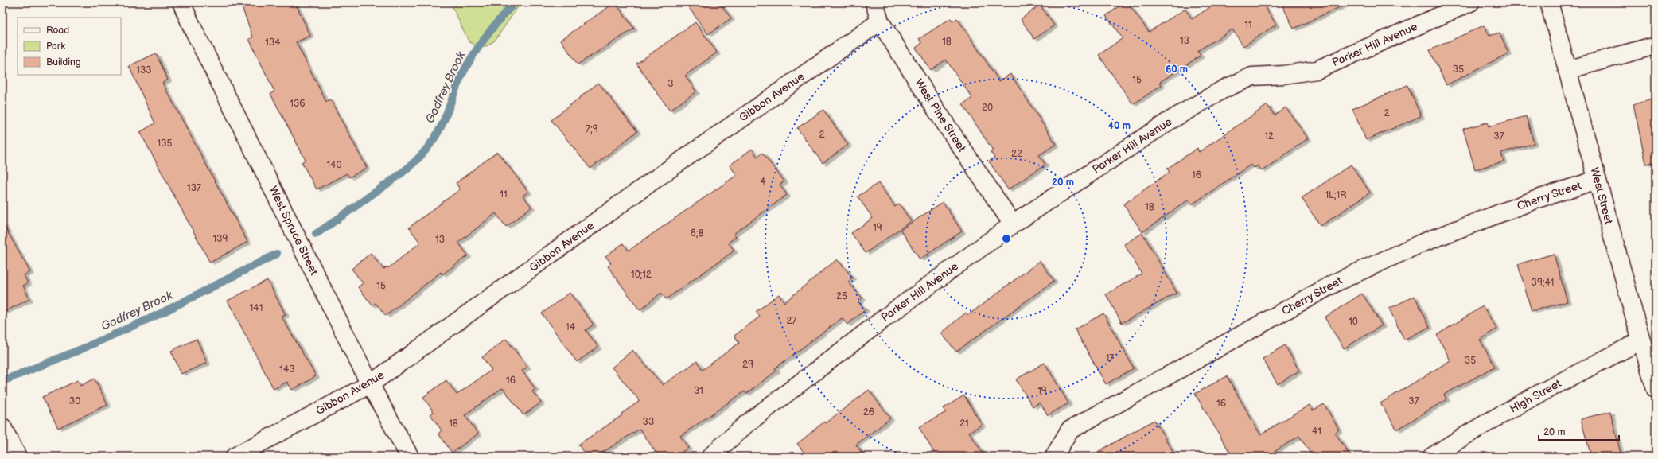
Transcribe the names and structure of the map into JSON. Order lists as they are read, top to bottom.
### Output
{
  "streets": {
    "street": [
      "Parker Hill Avenue",
      "Gibbon Avenue",
      "West Pine Street",
      "Cherry Street",
      "West Street",
      "West Spruce Street",
      "High Street"
    ]
  },
  "crossings": [
    ["Parker Hill Avenue", "West Pine Street"],
    ["Gibbon Avenue", "West Pine Street"],
    ["Gibbon Avenue", "West Spruce Street"],
    ["Cherry Street", "West Street"],
    ["West Street", "High Street"]
  ],
  "water": ["Godfrey Brook"],
  "house_numbers": [
    "11",
    "13",
    "18",
    "134",
    "35",
    "133",
    "15",
    "3",
    "136",
    "20",
    "2",
    "7;9",
    "2",
    "12",
    "37",
    "135",
    "22",
    "140",
    "16",
    "4",
    "137",
    "11",
    "1L;1R",
    "18",
    "19",
    "6;8",
    "139",
    "13",
    "10;12",
    "39;41",
    "15",
    "25",
    "141",
    "27",
    "10",
    "14",
    "17",
    "35",
    "29",
    "143",
    "16",
    "31",
    "19",
    "30",
    "37",
    "16",
    "26",
    "33",
    "18",
    "21",
    "41"
  ],
  "legend": ["Road", "Park", "Building"],
  "scale_bar": "20 m",
  "rings": ["60 m", "40 m", "20 m"]
}
